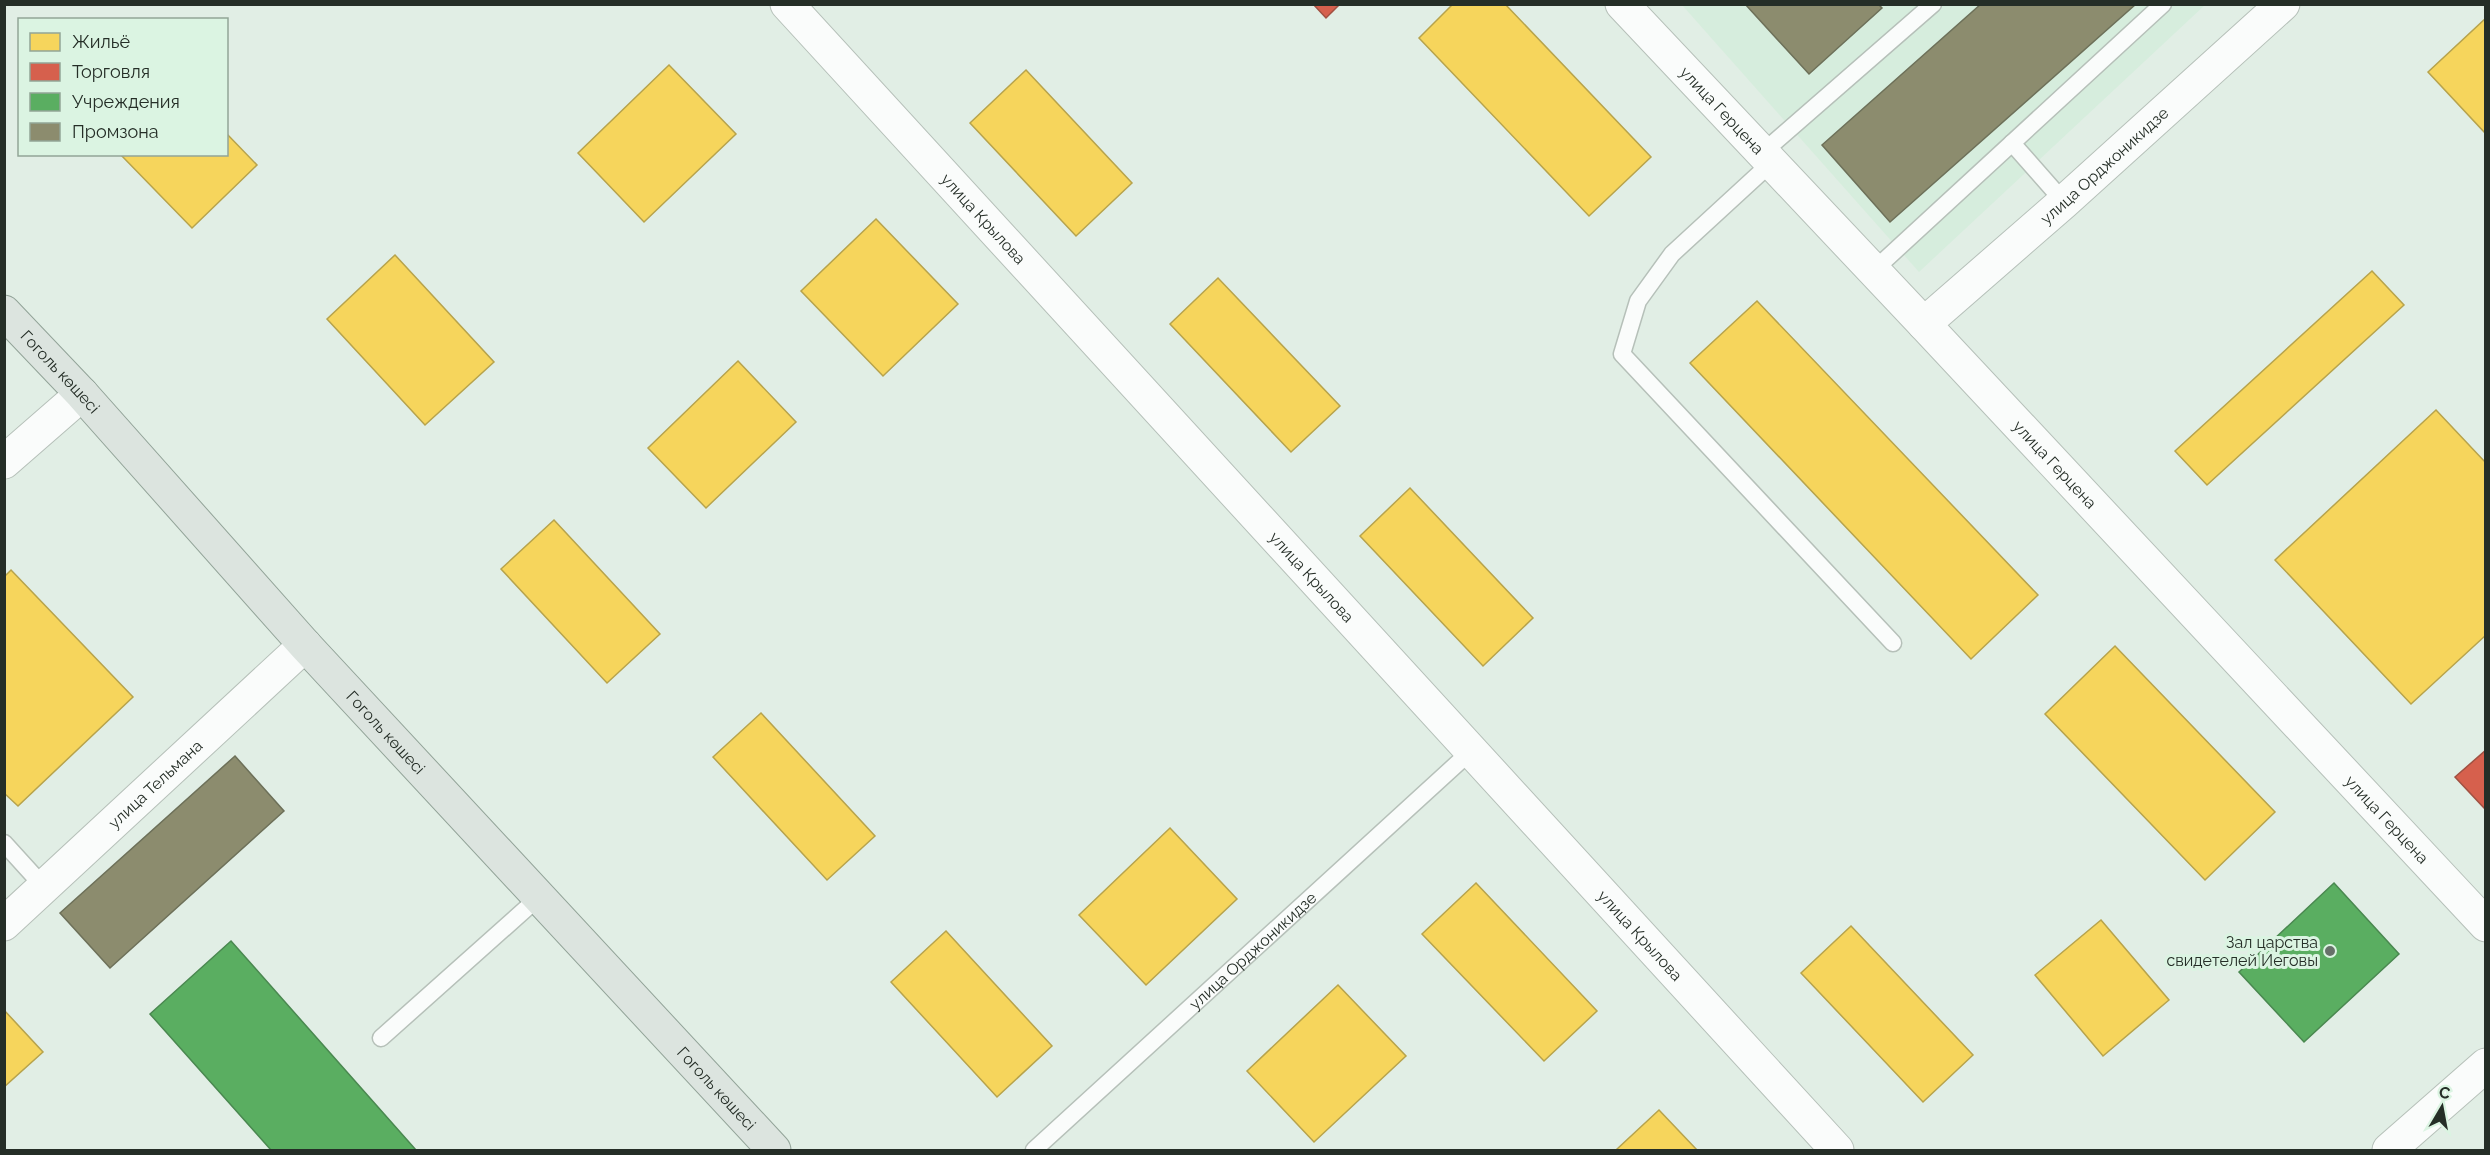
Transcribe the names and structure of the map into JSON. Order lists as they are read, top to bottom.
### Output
{
  "streets": {
    "main road": ["Гоголь көшесі"],
    "street": [
      "улица Герцена",
      "улица Орджоникидзе",
      "улица Крылова",
      "улица Тельмана"
    ]
  },
  "crossings": [
    ["улица Герцена", "улица Орджоникидзе"],
    ["улица Орджоникидзе", "улица Крылова"],
    ["Гоголь көшесі", "улица Тельмана"]
  ],
  "places": ["Зал царства свидетелей Иеговы"],
  "legend": [
    "Жильё",
    "Торговля",
    "Учреждения",
    "Промзона"
  ],
  "north": "top"
}
